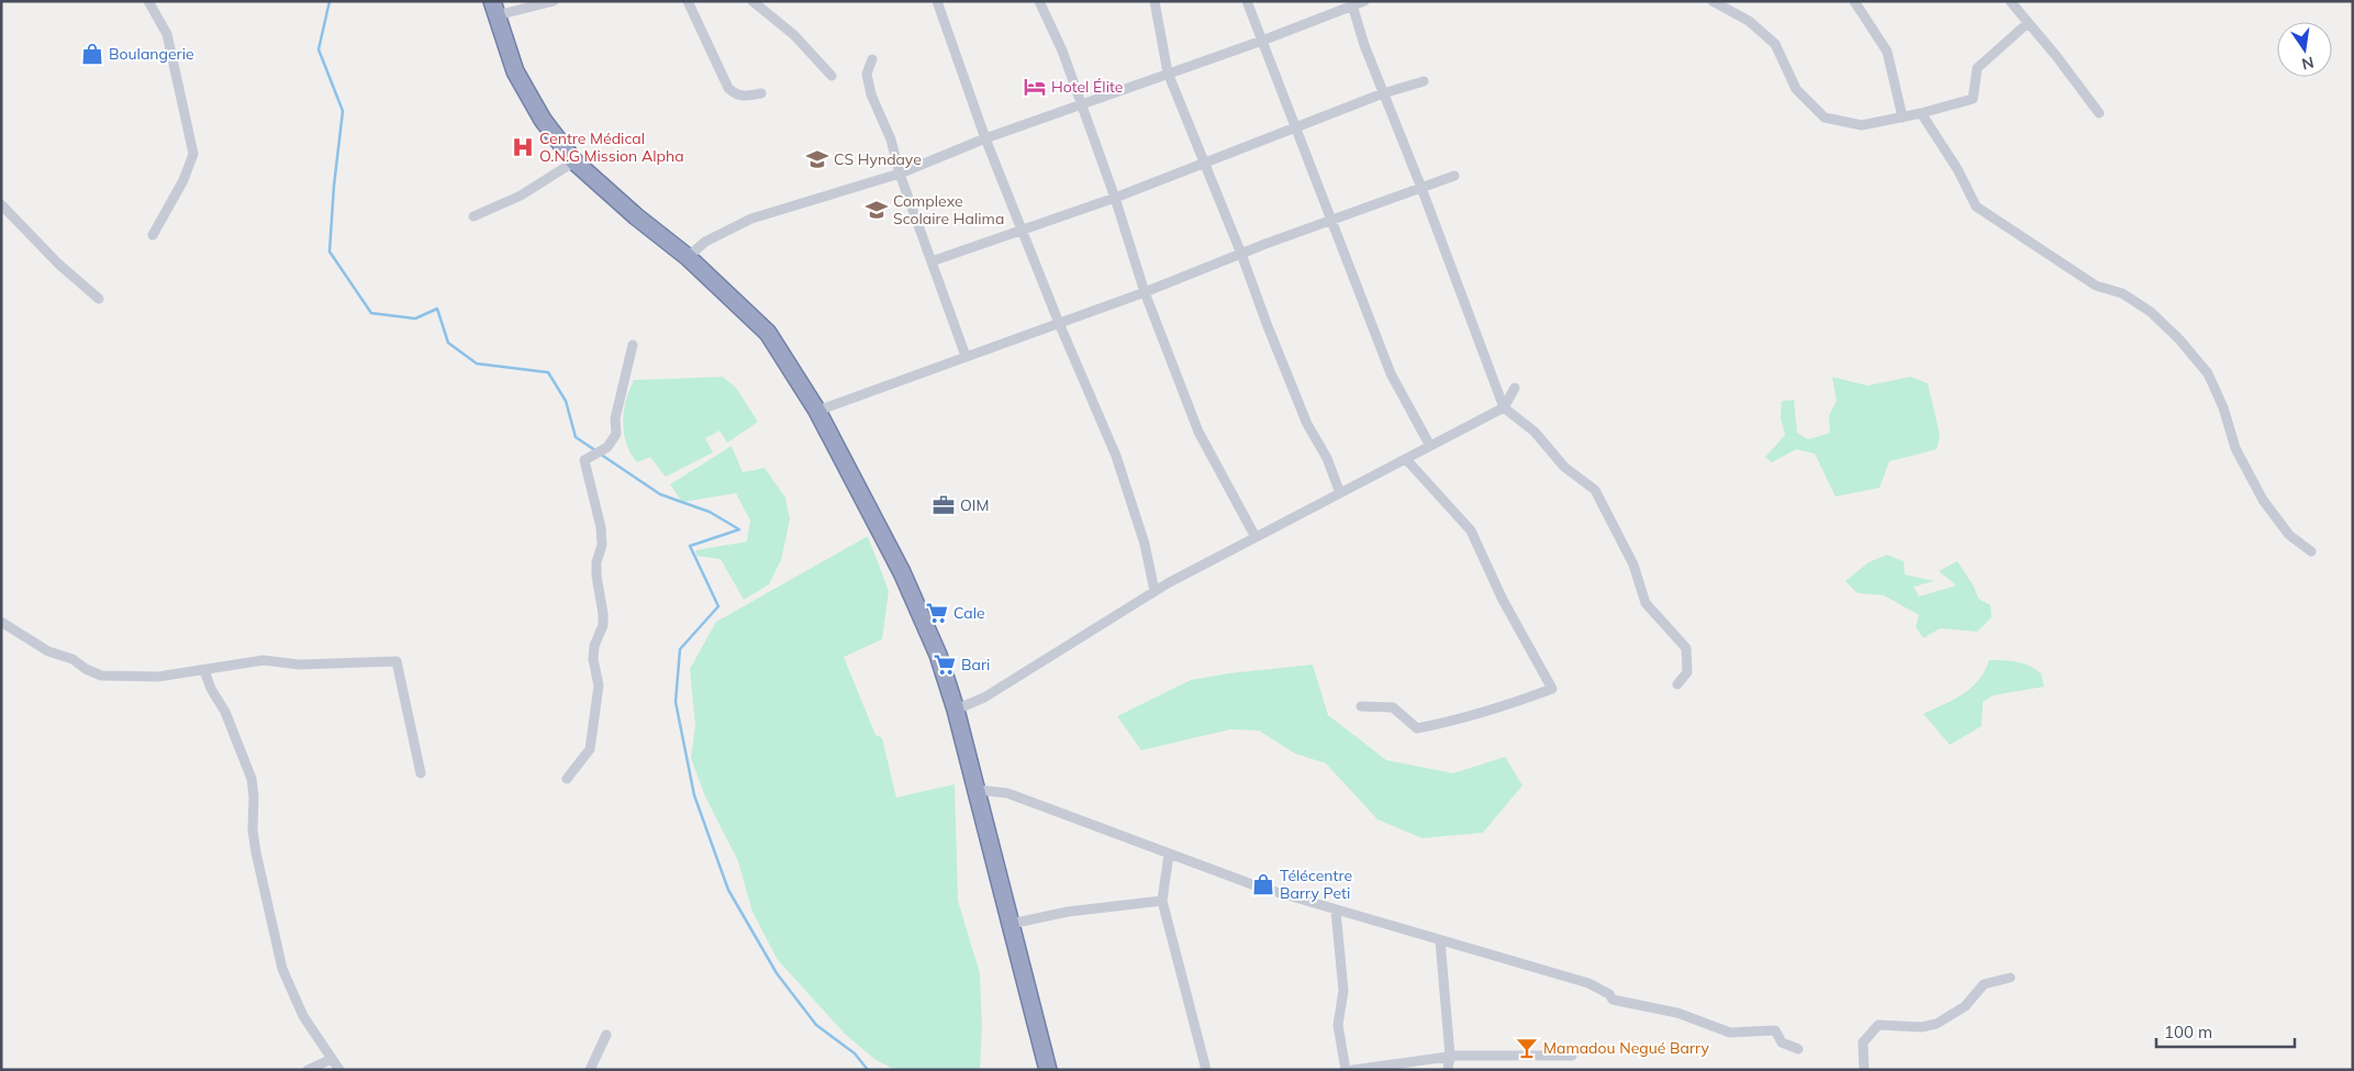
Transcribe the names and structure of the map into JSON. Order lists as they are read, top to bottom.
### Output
{
  "places": {
    "shop": ["Boulangerie", "Télécentre Barry Peti"],
    "hotel": ["Hotel Élite"],
    "hospital": ["Centre Médical O.N.G Mission Alpha"],
    "school or university": ["CS Hyndaye", "Complexe Scolaire Halima"],
    "office": ["OIM"],
    "supermarket": ["Cale", "Bari"],
    "bar": ["Mamadou Negué Barry"]
  },
  "scale_bar": "100 m",
  "north": "bottom"
}
